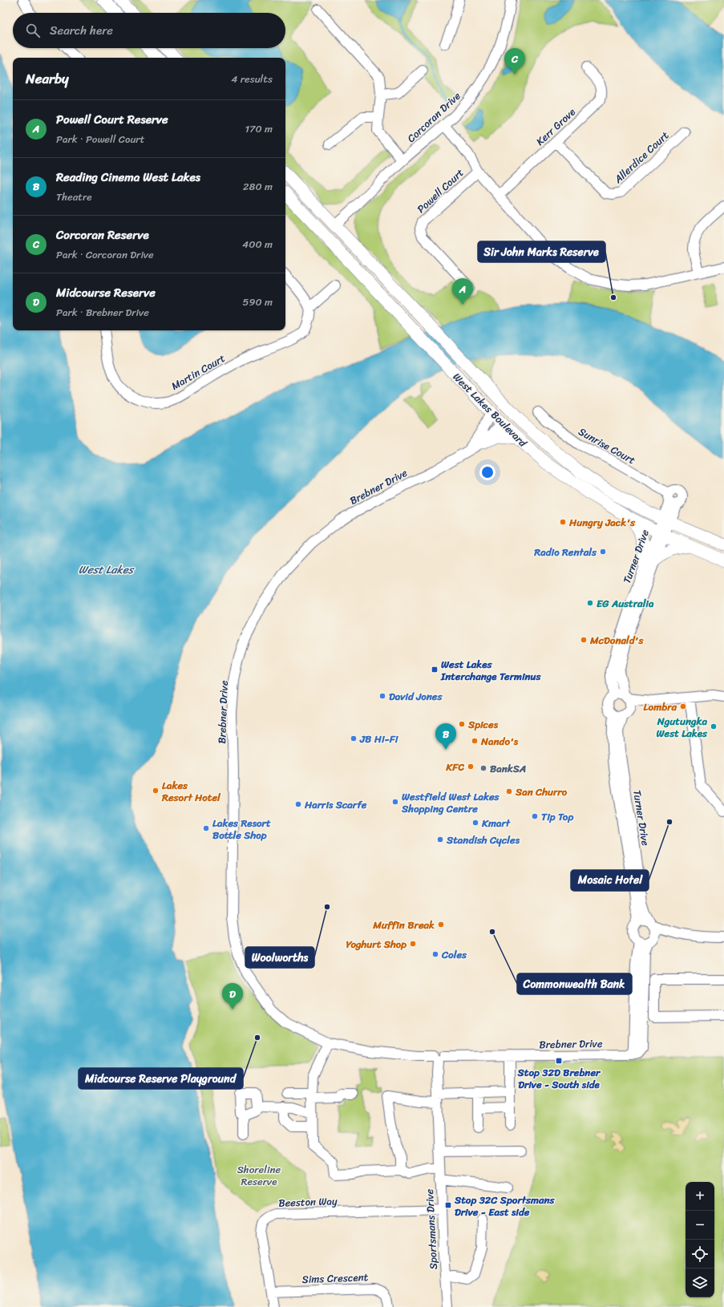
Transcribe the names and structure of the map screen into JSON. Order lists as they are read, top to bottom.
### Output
{
  "streets": {
    "main road": ["West Lakes Boulevard"],
    "street": [
      "Corcoran Drive",
      "Kerr Grove",
      "Allerdice Court",
      "Powell Court",
      "Martin Court",
      "Sunrise Court",
      "Brebner Drive",
      "Turner Drive",
      "Beeston Way",
      "Sportsmans Drive",
      "Sims Crescent"
    ]
  },
  "crossings": [
    ["Corcoran Drive", "West Lakes Boulevard"],
    ["Kerr Grove", "Allerdice Court"],
    ["West Lakes Boulevard", "Sunrise Court"],
    ["West Lakes Boulevard", "Brebner Drive"],
    ["West Lakes Boulevard", "Turner Drive"],
    ["Sunrise Court", "Turner Drive"],
    ["Brebner Drive", "Sportsmans Drive"],
    ["Beeston Way", "Sportsmans Drive"],
    ["Beeston Way", "Sims Crescent"]
  ],
  "water": ["West Lakes"],
  "parks": ["Shoreline Reserve"],
  "places": {
    "other": [
      "Sir John Marks Reserve",
      "Hungry Jack's",
      "Radio Rentals",
      "EG Australia",
      "McDonald's",
      "David Jones",
      "Lombra",
      "Spices",
      "Ngutungka West Lakes",
      "JB Hi-Fi",
      "Nando's",
      "KFC",
      "BankSA",
      "Lakes Resort Hotel",
      "San Churro",
      "Westfield West Lakes Shopping Centre",
      "Harris Scarfe",
      "Tip Top",
      "Mosaic Hotel",
      "Kmart",
      "Lakes Resort Bottle Shop",
      "Standish Cycles",
      "Woolworths",
      "Muffin Break",
      "Commonwealth Bank",
      "Yoghurt Shop",
      "Coles",
      "Midcourse Reserve Playground"
    ],
    "transit": ["West Lakes Interchange Terminus", "Stop 32D Brebner Drive - South side", "Stop 32C Sportsmans Drive - East side"]
  },
  "page": {
    "search": "Search here",
    "pins": [
      "C",
      "A",
      "B",
      "D"
    ],
    "heading": ["Nearby", "4 results"],
    "list": [
      {
        "mark": "A",
        "name": "Powell Court Reserve",
        "note": "Park · Powell Court",
        "value": "170 m"
      },
      {
        "mark": "B",
        "name": "Reading Cinema West Lakes",
        "note": "Theatre",
        "value": "280 m"
      },
      {
        "mark": "C",
        "name": "Corcoran Reserve",
        "note": "Park · Corcoran Drive",
        "value": "400 m"
      },
      {
        "mark": "D",
        "name": "Midcourse Reserve",
        "note": "Park · Brebner Drive",
        "value": "590 m"
      }
    ],
    "map_buttons": ["+", "−"]
  }
}
